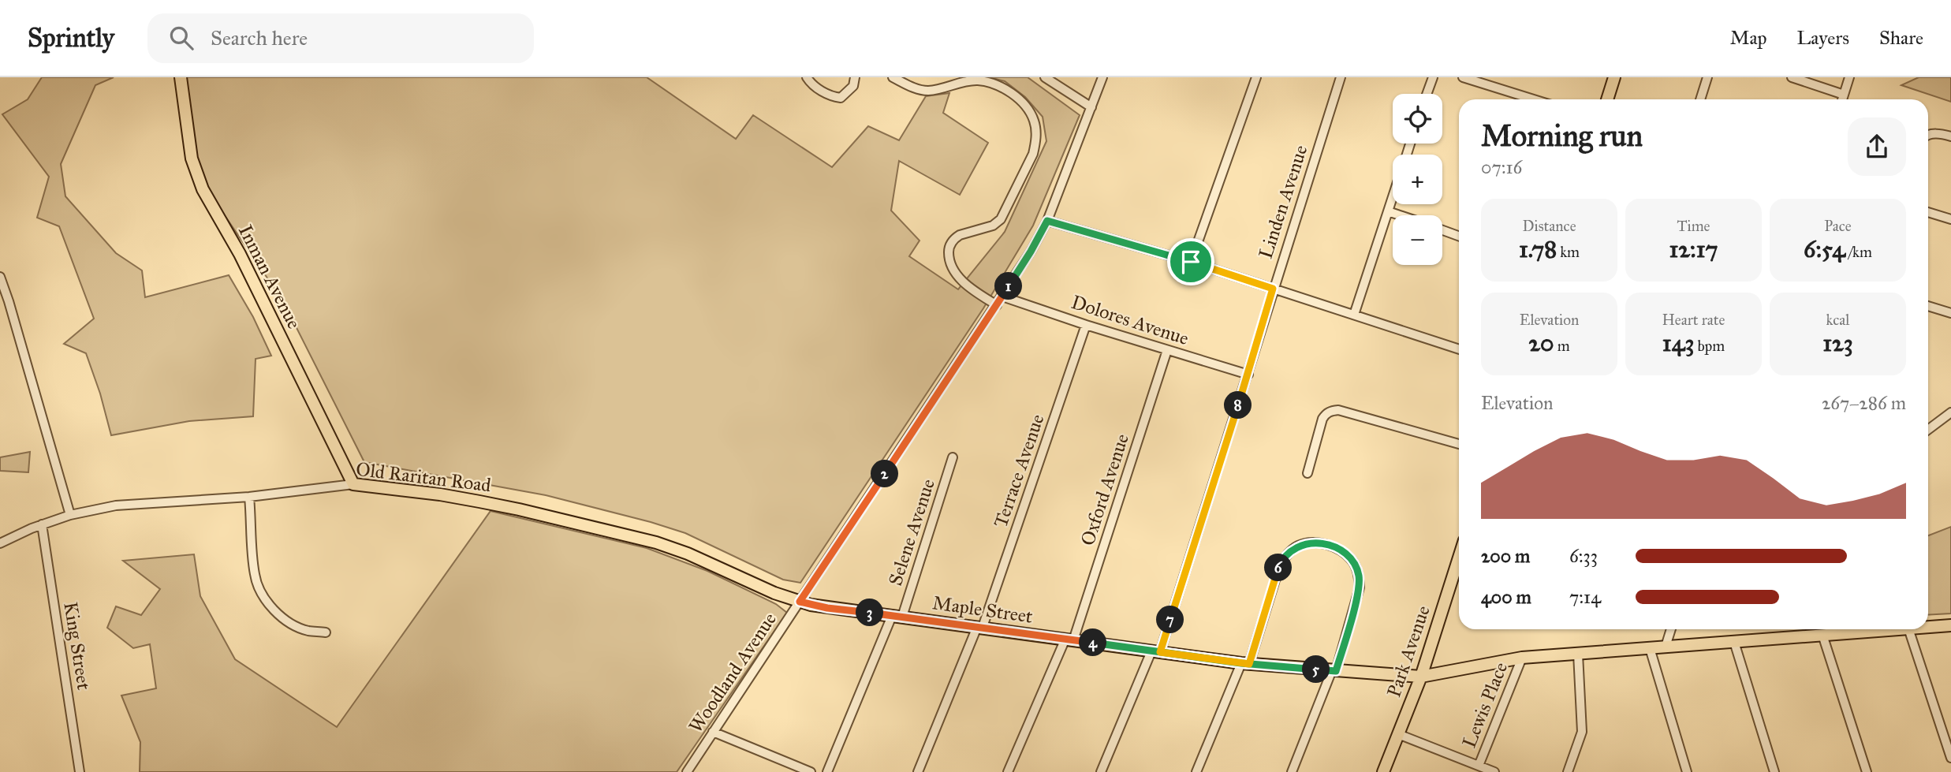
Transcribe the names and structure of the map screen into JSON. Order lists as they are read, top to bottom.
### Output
{
  "streets": {
    "main road": [
      "Inman Avenue",
      "Old Raritan Road",
      "Maple Street",
      "Park Avenue"
    ],
    "street": [
      "Linden Avenue",
      "Dolores Avenue",
      "Terrace Avenue",
      "Oxford Avenue",
      "Selene Avenue",
      "King Street",
      "Woodland Avenue",
      "Lewis Place"
    ]
  },
  "crossings": [
    ["Linden Avenue", "Dolores Avenue"],
    ["Linden Avenue", "Maple Street"],
    ["Inman Avenue", "Old Raritan Road"],
    ["Dolores Avenue", "Terrace Avenue"],
    ["Dolores Avenue", "Oxford Avenue"],
    ["Dolores Avenue", "Woodland Avenue"],
    ["Terrace Avenue", "Maple Street"],
    ["Old Raritan Road", "Maple Street"],
    ["Old Raritan Road", "King Street"],
    ["Old Raritan Road", "Woodland Avenue"],
    ["Oxford Avenue", "Maple Street"],
    ["Selene Avenue", "Maple Street"],
    ["Maple Street", "Park Avenue"],
    ["Maple Street", "Woodland Avenue"],
    ["Maple Street", "Lewis Place"]
  ],
  "page": {
    "header": "Sprintly",
    "search": "Search here",
    "nav": ["Map", "Layers", "Share"],
    "map_buttons": ["+", "−"],
    "heading": ["Morning run", "07:16"],
    "stats": [
      ["Distance", "1.78 km"],
      ["Time", "12:17"],
      ["Pace", "6:54 /km"],
      ["Elevation", "20 m"],
      ["Heart rate", "143 bpm"],
      ["kcal", "123"]
    ],
    "pins": [
      "1",
      "8",
      "2",
      "6",
      "3",
      "7",
      "4",
      "5"
    ],
    "chart": ["Elevation", "267–286 m"],
    "list": [
      {
        "name": "200 m",
        "note": "6:33"
      },
      {
        "name": "400 m",
        "note": "7:14"
      }
    ]
  }
}
